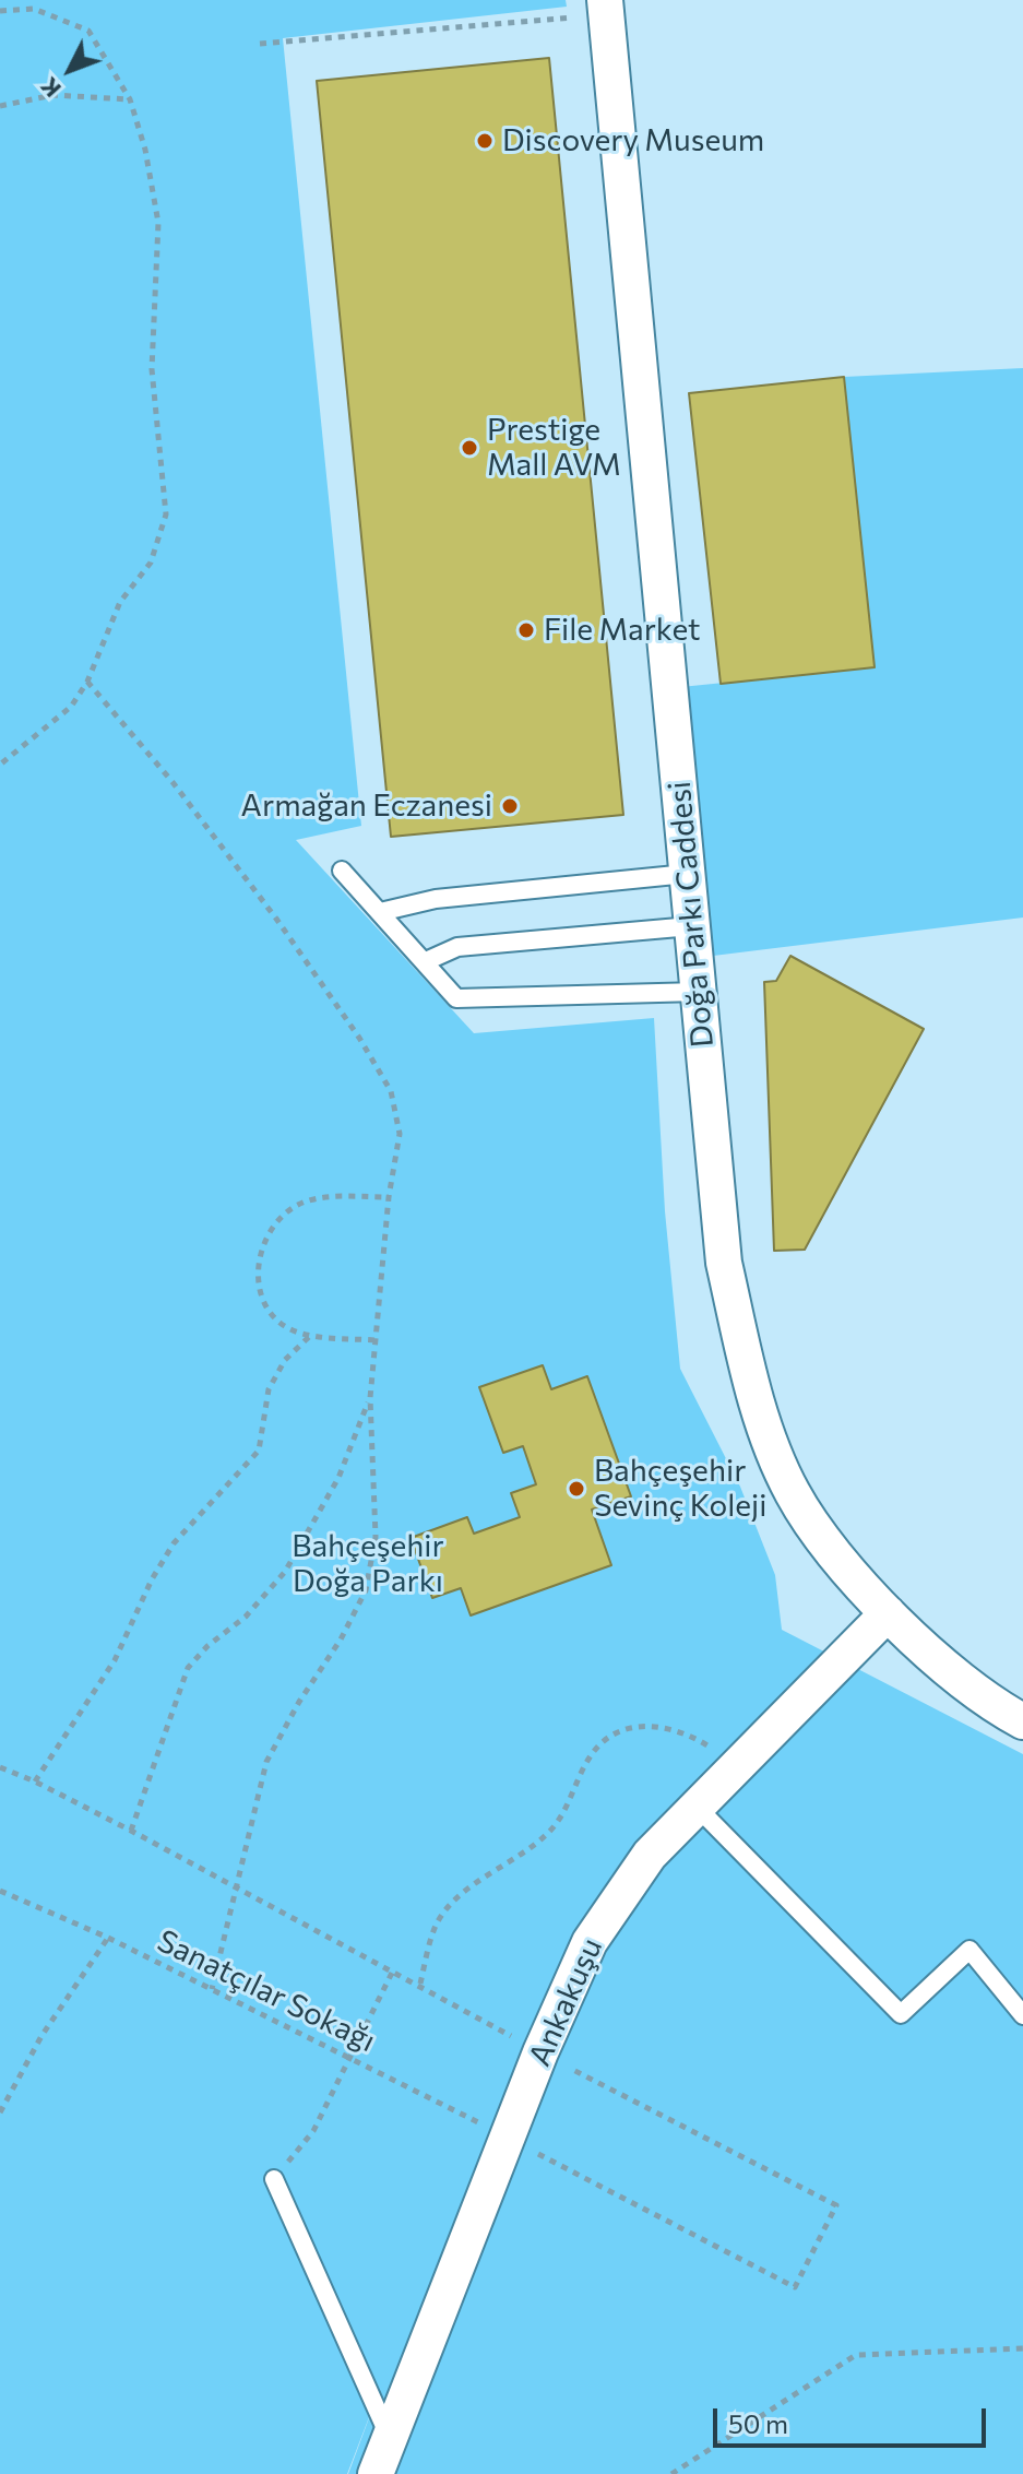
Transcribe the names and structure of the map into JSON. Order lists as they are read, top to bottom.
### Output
{
  "streets": {
    "street": ["Doğa Parkı Caddesi", "Ankakuşu"],
    "path": ["Sanatçılar Sokağı"]
  },
  "crossings": [
    ["Doğa Parkı Caddesi", "Ankakuşu"],
    ["Sanatçılar Sokağı", "Ankakuşu"]
  ],
  "parks": ["Bahçeşehir Doğa Parkı"],
  "places": [
    "Discovery Museum",
    "Prestige Mall AVM",
    "File Market",
    "Armağan Eczanesi",
    "Bahçeşehir Sevinç Koleji"
  ],
  "scale_bar": "50 m",
  "north": "bottom left"
}
